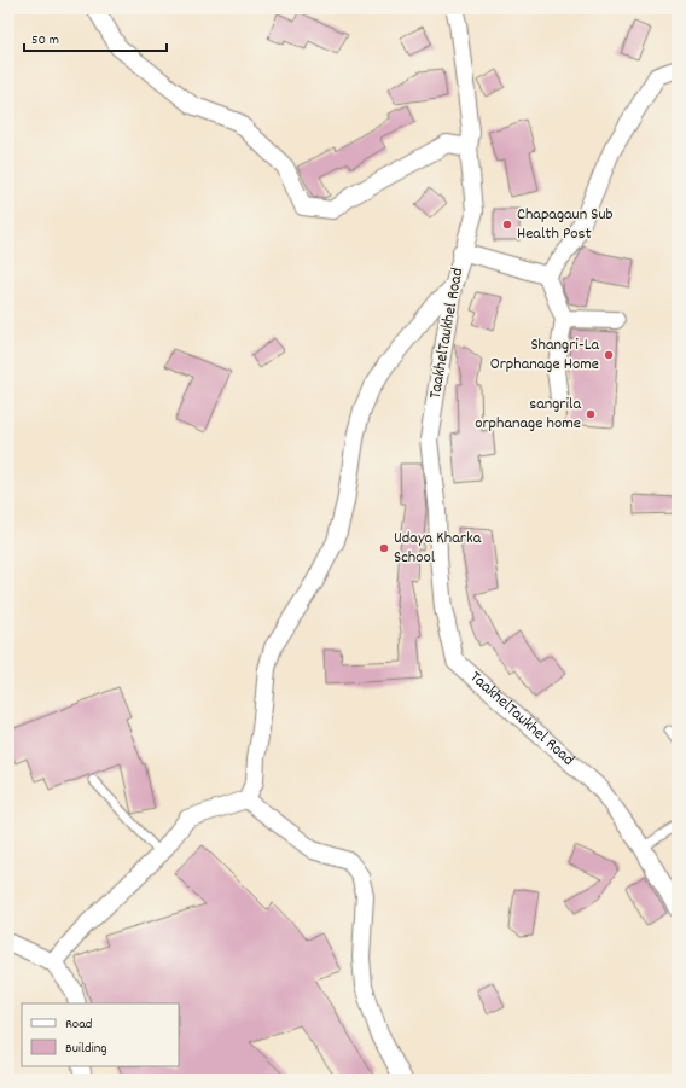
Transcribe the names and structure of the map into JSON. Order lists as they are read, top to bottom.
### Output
{
  "streets": {
    "street": ["TaakhelTaukhel Road"]
  },
  "places": [
    "Chapagaun Sub Health Post",
    "Shangri-La Orphanage Home",
    "sangrila orphanage home",
    "Udaya Kharka School"
  ],
  "legend": ["Road", "Building"],
  "scale_bar": "50 m"
}
